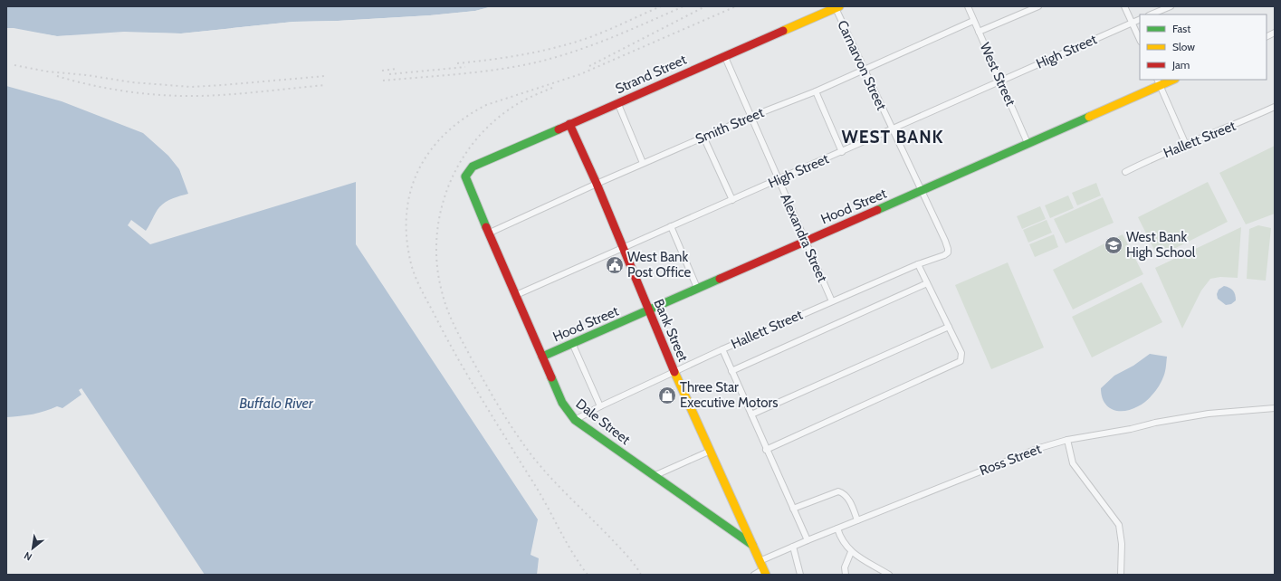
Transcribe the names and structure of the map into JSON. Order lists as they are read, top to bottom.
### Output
{
  "streets": {
    "street": [
      "High Street",
      "Carnarvon Street",
      "Strand Street",
      "West Street",
      "Smith Street",
      "Hallett Street",
      "Hood Street",
      "Alexandra Street",
      "Bank Street",
      "Dale Street",
      "Ross Street"
    ]
  },
  "crossings": [
    ["High Street", "Carnarvon Street"],
    ["High Street", "West Street"],
    ["High Street", "Alexandra Street"],
    ["High Street", "Bank Street"],
    ["High Street", "Dale Street"],
    ["Carnarvon Street", "Strand Street"],
    ["Carnarvon Street", "Smith Street"],
    ["Carnarvon Street", "Hallett Street"],
    ["Carnarvon Street", "Hood Street"],
    ["Strand Street", "Alexandra Street"],
    ["Strand Street", "Bank Street"],
    ["Strand Street", "Dale Street"],
    ["West Street", "Smith Street"],
    ["West Street", "Hood Street"],
    ["Smith Street", "Alexandra Street"],
    ["Smith Street", "Bank Street"],
    ["Smith Street", "Dale Street"],
    ["Hallett Street", "Alexandra Street"],
    ["Hallett Street", "Bank Street"],
    ["Hallett Street", "Dale Street"],
    ["Hood Street", "Alexandra Street"],
    ["Hood Street", "Bank Street"],
    ["Hood Street", "Dale Street"],
    ["Bank Street", "Dale Street"],
    ["Bank Street", "Ross Street"]
  ],
  "districts": ["WEST BANK"],
  "water": ["Buffalo River"],
  "places": {
    "school or university": ["West Bank High School"],
    "public building": ["West Bank Post Office"],
    "shop": ["Three Star Executive Motors"]
  },
  "legend": ["Fast", "Slow", "Jam"],
  "north": "bottom left"
}
